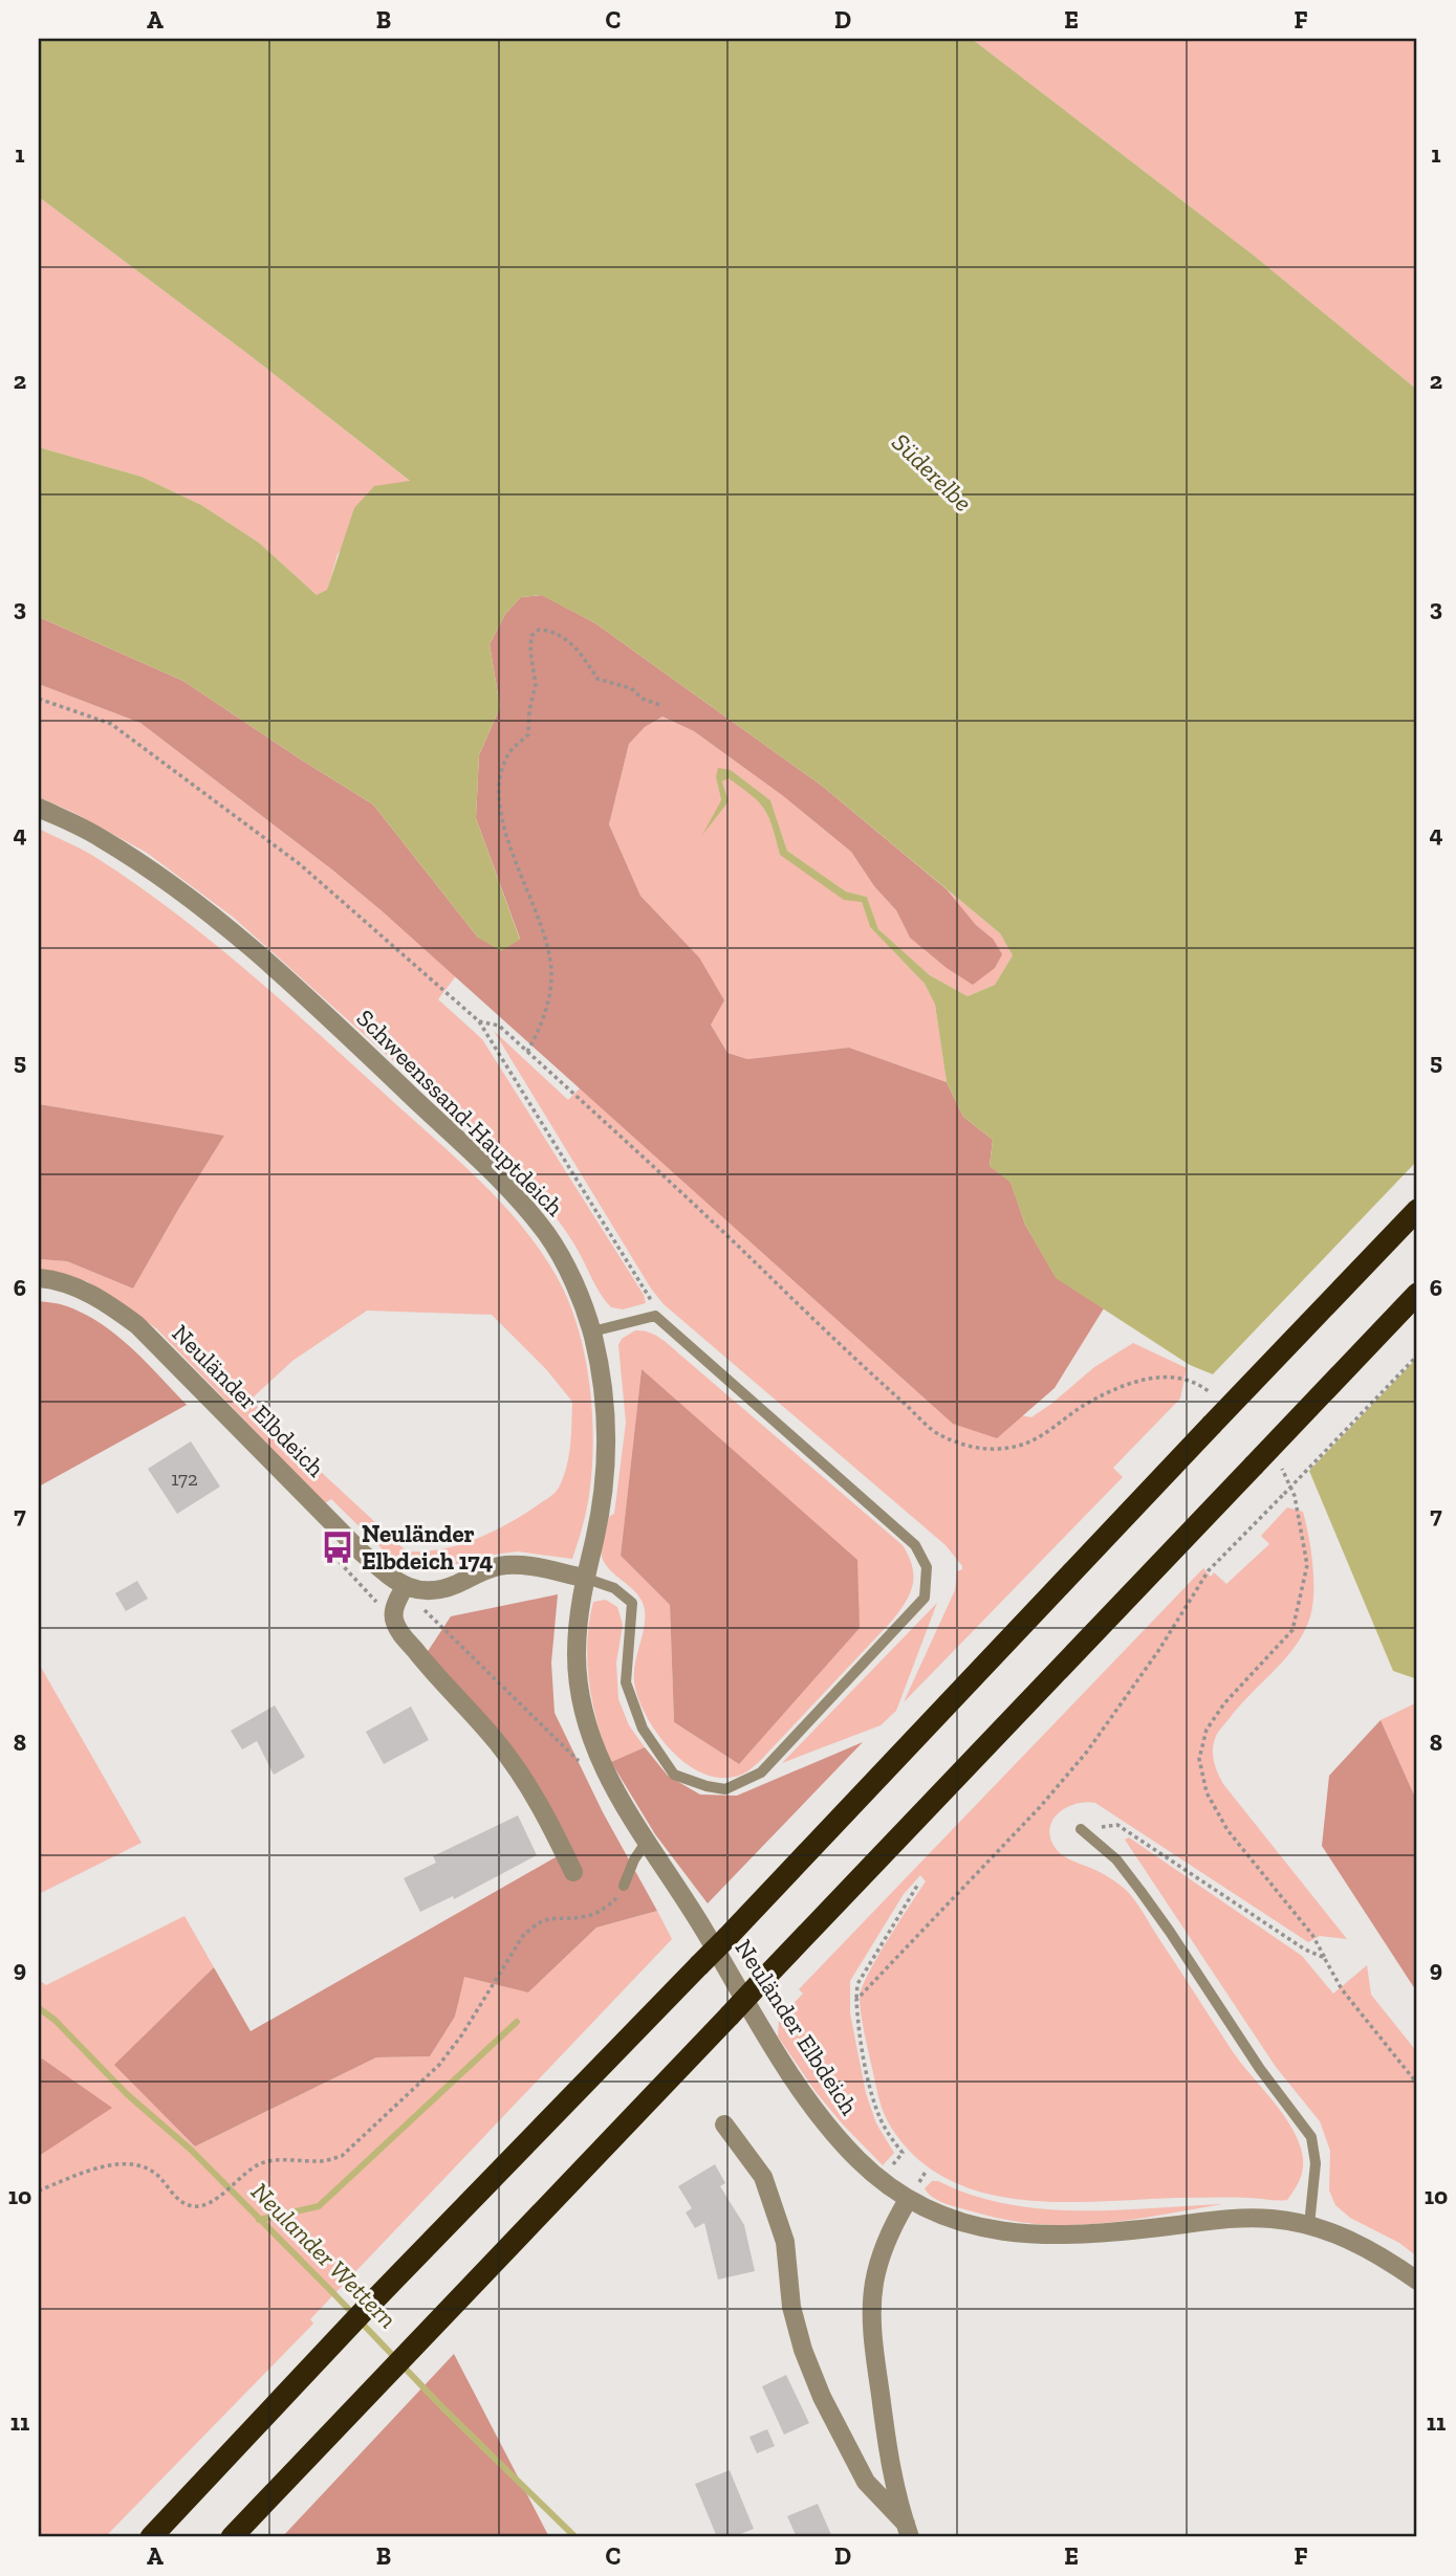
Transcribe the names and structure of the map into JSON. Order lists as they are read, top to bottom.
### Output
{
  "streets": {
    "street": ["Schweenssand-Hauptdeich", "Neuländer Elbdeich"]
  },
  "crossings": [
    ["Schweenssand-Hauptdeich", "Neuländer Elbdeich"]
  ],
  "water": ["Süderelbe", "Neulander Wettern"],
  "places": {
    "bus stop": ["Neuländer Elbdeich 174"]
  },
  "house_numbers": ["172"],
  "grid": {
    "columns": [
      "A",
      "B",
      "C",
      "D",
      "E",
      "F"
    ],
    "rows": [
      "1",
      "2",
      "3",
      "4",
      "5",
      "6",
      "7",
      "8",
      "9",
      "10",
      "11"
    ]
  }
}
